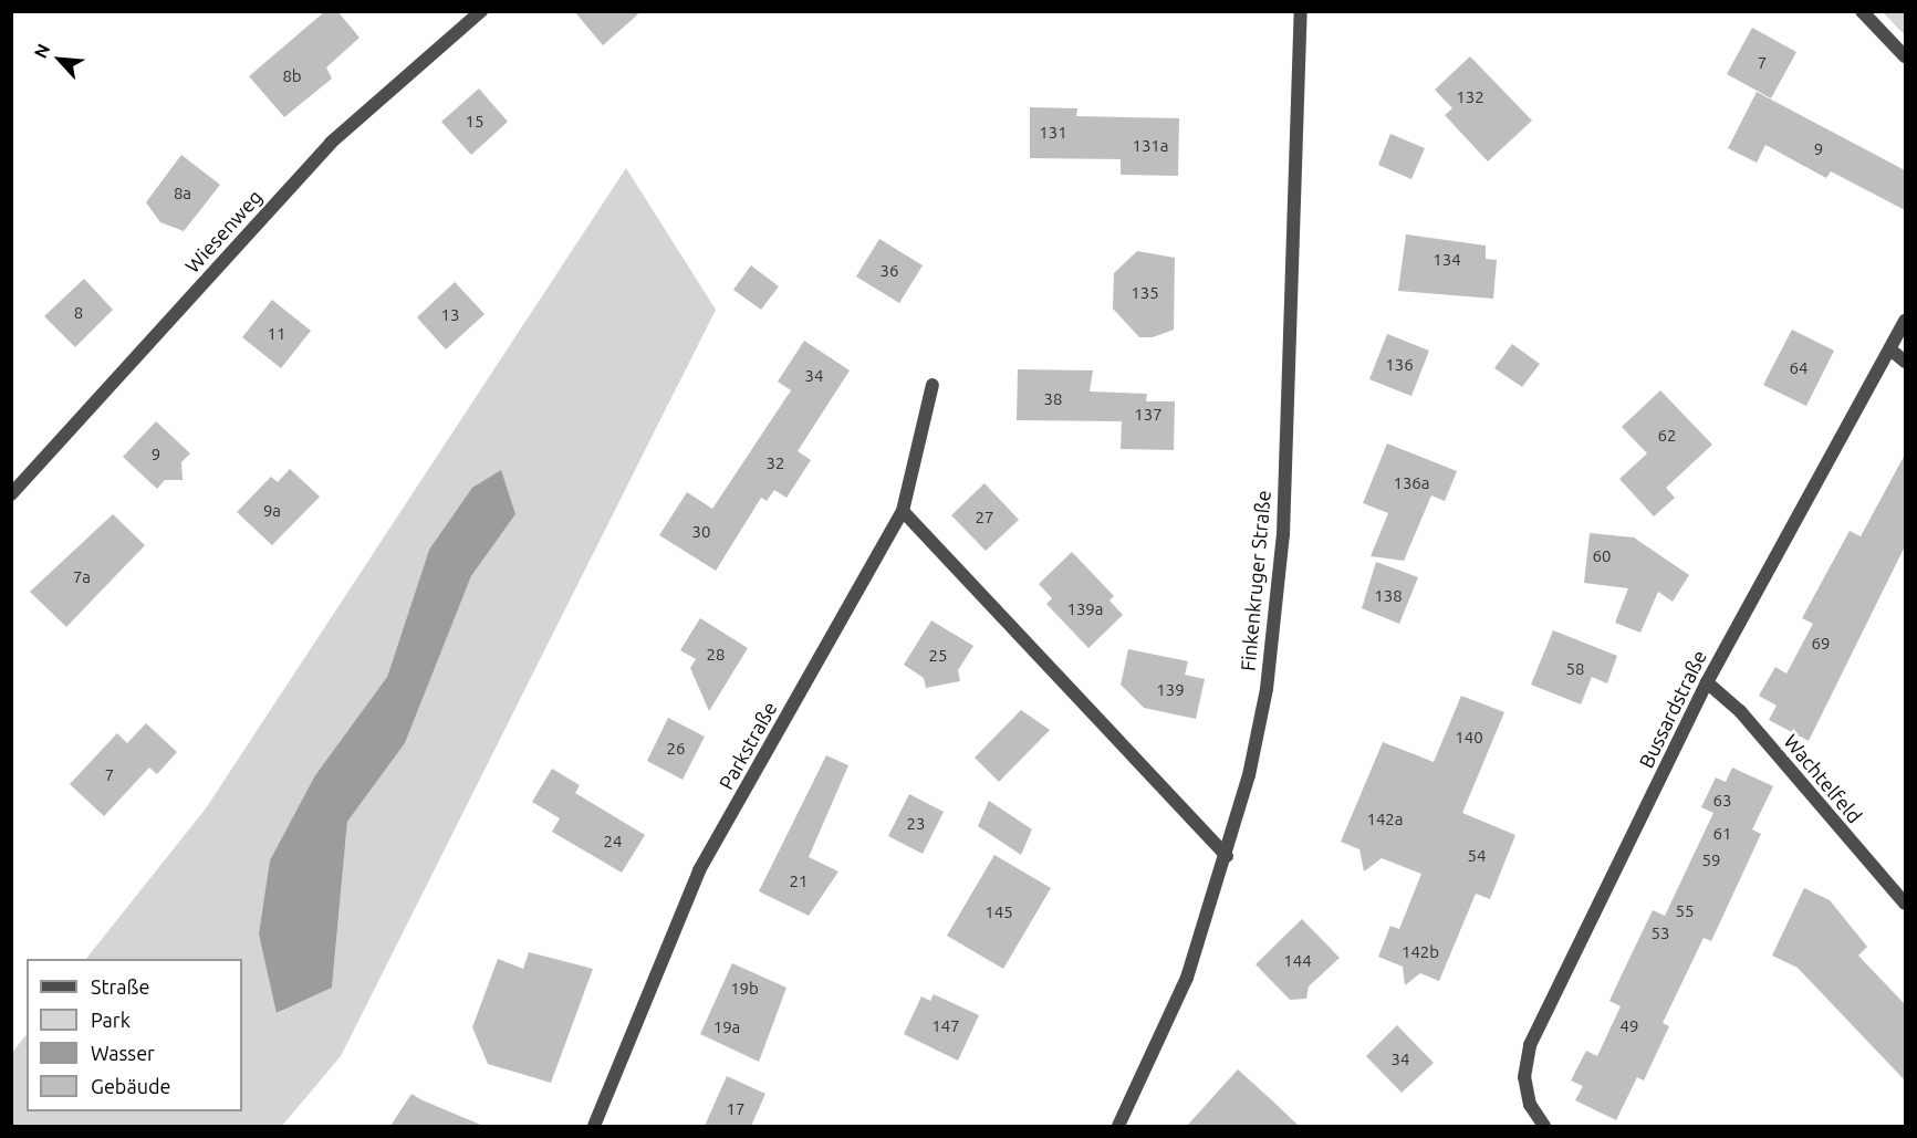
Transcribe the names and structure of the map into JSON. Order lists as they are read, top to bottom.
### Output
{
  "streets": {
    "street": [
      "Wiesenweg",
      "Finkenkruger Straße",
      "Bussardstraße",
      "Parkstraße",
      "Wachtelfeld"
    ]
  },
  "crossings": [
    ["Bussardstraße", "Wachtelfeld"]
  ],
  "house_numbers": [
    "7",
    "8b",
    "132",
    "15",
    "131",
    "131a",
    "9",
    "8a",
    "134",
    "36",
    "135",
    "8",
    "13",
    "11",
    "136",
    "64",
    "34",
    "38",
    "137",
    "62",
    "9",
    "32",
    "136a",
    "9a",
    "27",
    "30",
    "60",
    "7a",
    "138",
    "139a",
    "69",
    "28",
    "25",
    "58",
    "139",
    "140",
    "26",
    "7",
    "63",
    "142a",
    "23",
    "61",
    "24",
    "54",
    "59",
    "21",
    "55",
    "145",
    "53",
    "142b",
    "144",
    "19b",
    "147",
    "49",
    "19a",
    "34",
    "17"
  ],
  "legend": [
    "Straße",
    "Park",
    "Wasser",
    "Gebäude"
  ],
  "north": "top left"
}
